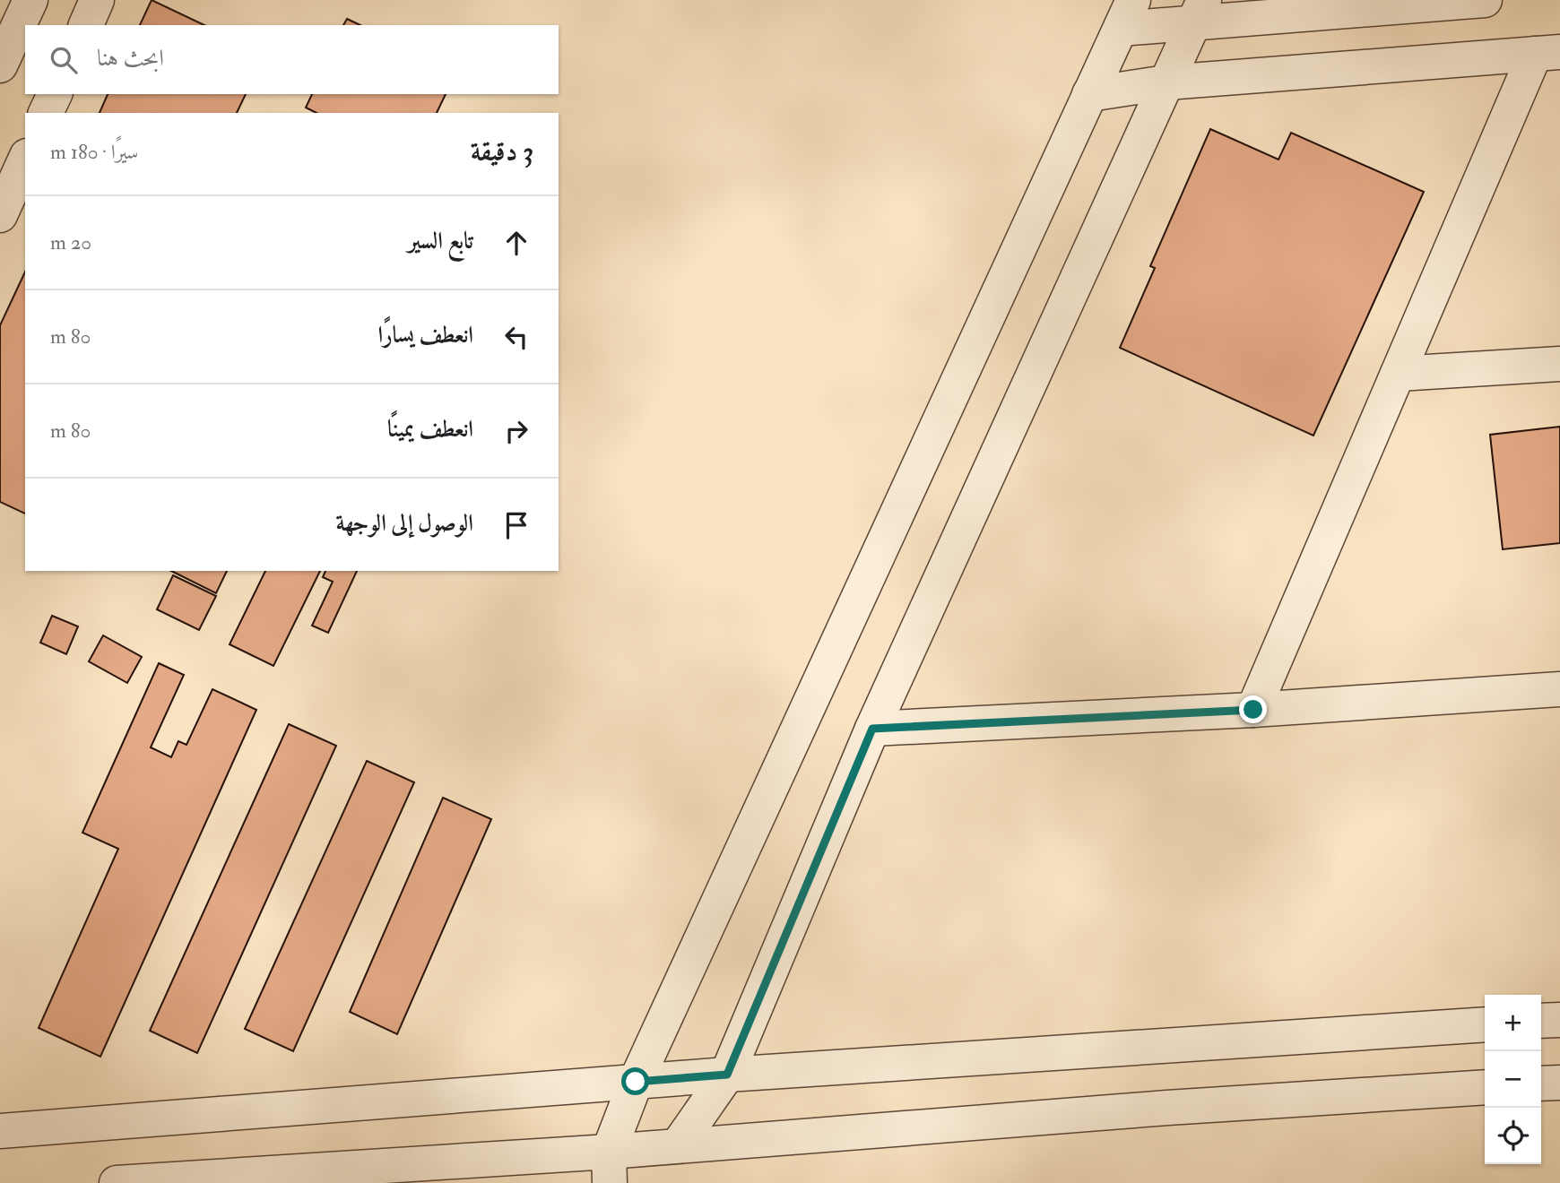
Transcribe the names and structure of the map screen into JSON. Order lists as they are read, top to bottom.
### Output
{
  "page": {
    "search": "ابحث هنا",
    "heading": ["3 دقيقة", "سيرًا · 180 m"],
    "list": [
      ["تابع السير", "20 m"],
      ["انعطف يسارًا", "80 m"],
      ["انعطف يمينًا", "80 m"],
      "الوصول إلى الوجهة"
    ],
    "map_buttons": ["+", "−"]
  }
}
